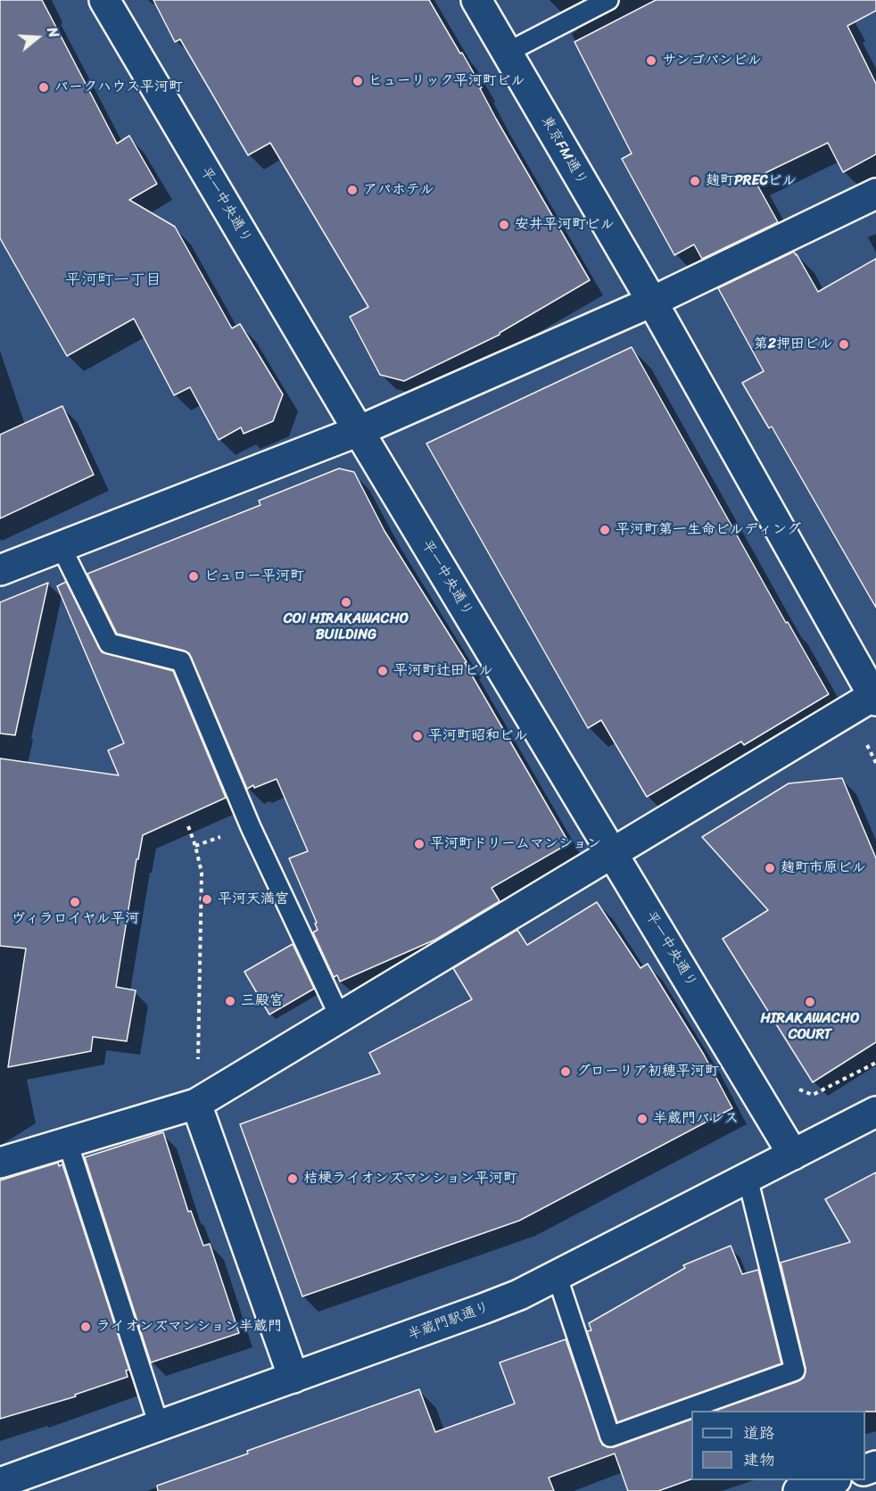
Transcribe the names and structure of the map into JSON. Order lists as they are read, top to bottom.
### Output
{
  "streets": {
    "street": ["東京FM通り", "平一中央通り", "半蔵門駅通り"]
  },
  "crossings": [
    ["平一中央通り", "半蔵門駅通り"]
  ],
  "districts": ["平河町一丁目"],
  "places": [
    "サンゴバンビル",
    "ヒューリック平河町ビル",
    "パークハウス平河町",
    "麹町PRECビル",
    "アパホテル",
    "安井平河町ビル",
    "第2押田ビル",
    "平河町第一生命ビルディング",
    "ビュロー平河町",
    "COI HIRAKAWACHO BUILDING",
    "平河町辻田ビル",
    "平河町昭和ビル",
    "平河町ドリームマンション",
    "麹町市原ビル",
    "平河天満宮",
    "ヴィラロイヤル平河",
    "三殿宮",
    "HIRAKAWACHO COURT",
    "グローリア初穂平河町",
    "半蔵門パレス",
    "桔梗ライオンズマンション平河町",
    "ライオンズマンション半蔵門"
  ],
  "legend": ["道路", "建物"],
  "north": "right"
}
